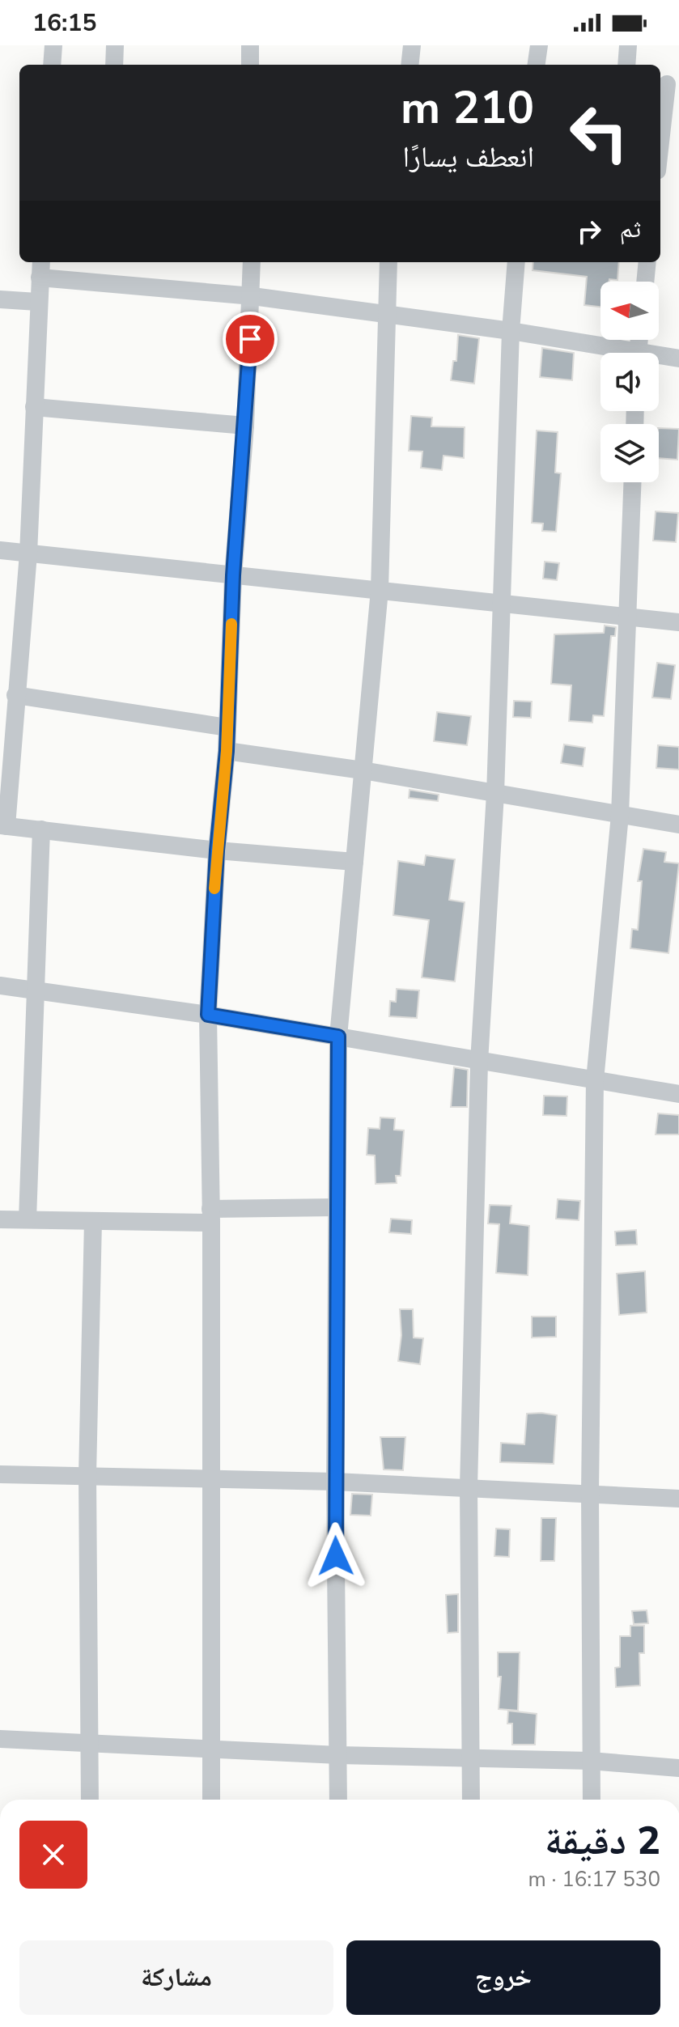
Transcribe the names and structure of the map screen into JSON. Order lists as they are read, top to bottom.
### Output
{
  "north": "left",
  "page": {
    "status": "16:15",
    "turn": ["210 m", "انعطف يسارًا"],
    "then": "ثم",
    "heading": ["2 دقيقة", "530 m · 16:17"],
    "buttons": ["خروج", "مشاركة"]
  }
}
